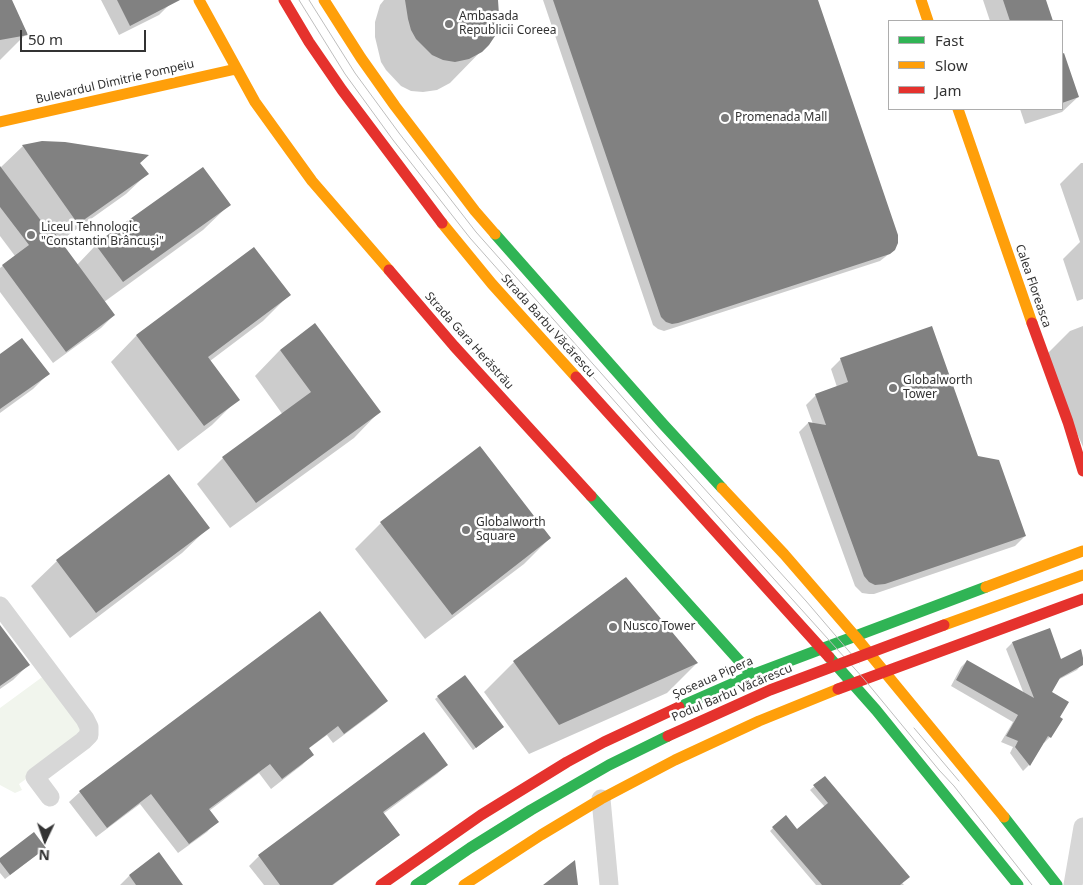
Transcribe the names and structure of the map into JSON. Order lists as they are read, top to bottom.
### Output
{
  "streets": {
    "main road": [
      "Bulevardul Dimitrie Pompeiu",
      "Calea Floreasca",
      "Strada Barbu Văcărescu",
      "Strada Gara Herăstrău",
      "Șoseaua Pipera",
      "Podul Barbu Văcărescu"
    ]
  },
  "crossings": [
    ["Bulevardul Dimitrie Pompeiu", "Strada Gara Herăstrău"],
    ["Strada Barbu Văcărescu", "Șoseaua Pipera"],
    ["Strada Gara Herăstrău", "Șoseaua Pipera"]
  ],
  "places": [
    "Ambasada Republicii Coreea",
    "Promenada Mall",
    "Liceul Tehnologic \"Constantin Brâncuși\"",
    "Globalworth Tower",
    "Globalworth Square",
    "Nusco Tower"
  ],
  "legend": ["Fast", "Slow", "Jam"],
  "scale_bar": "50 m",
  "north": "bottom"
}
